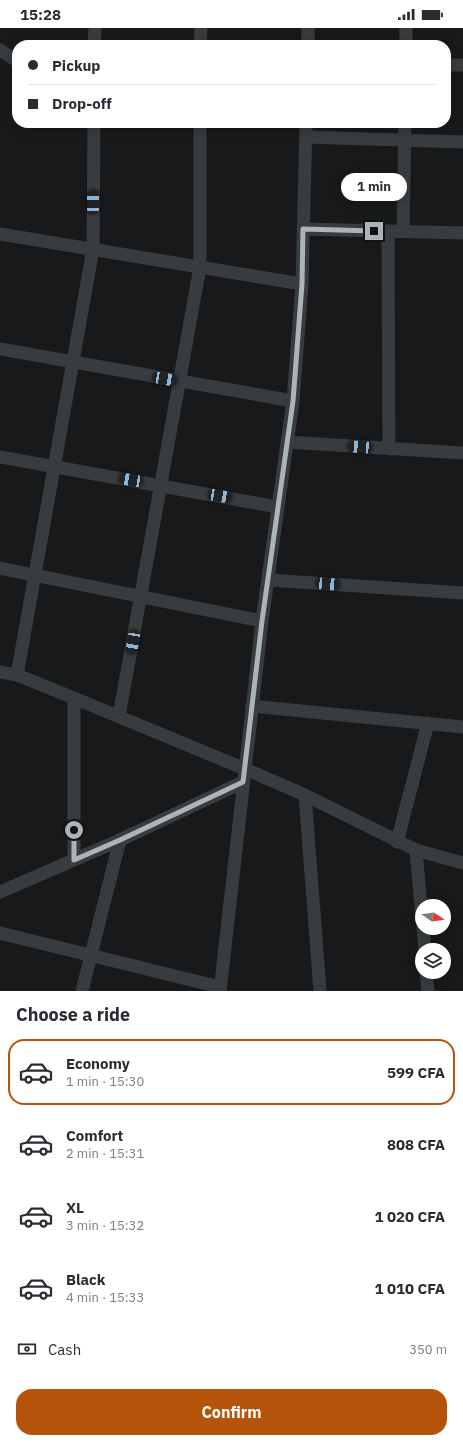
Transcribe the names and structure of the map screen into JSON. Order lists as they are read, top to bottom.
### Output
{
  "north": "right",
  "page": {
    "status": "15:28",
    "banner": ["Pickup", "Drop-off"],
    "bubble": "1 min",
    "heading": "Choose a ride",
    "list": [
      {
        "name": "Economy",
        "note": "1 min · 15:30",
        "value": "599 CFA"
      },
      {
        "name": "Comfort",
        "note": "2 min · 15:31",
        "value": "808 CFA"
      },
      {
        "name": "XL",
        "note": "3 min · 15:32",
        "value": "1 020 CFA"
      },
      {
        "name": "Black",
        "note": "4 min · 15:33",
        "value": "1 010 CFA"
      }
    ],
    "pay": ["Cash", "350 m"],
    "buttons": "Confirm"
  }
}
